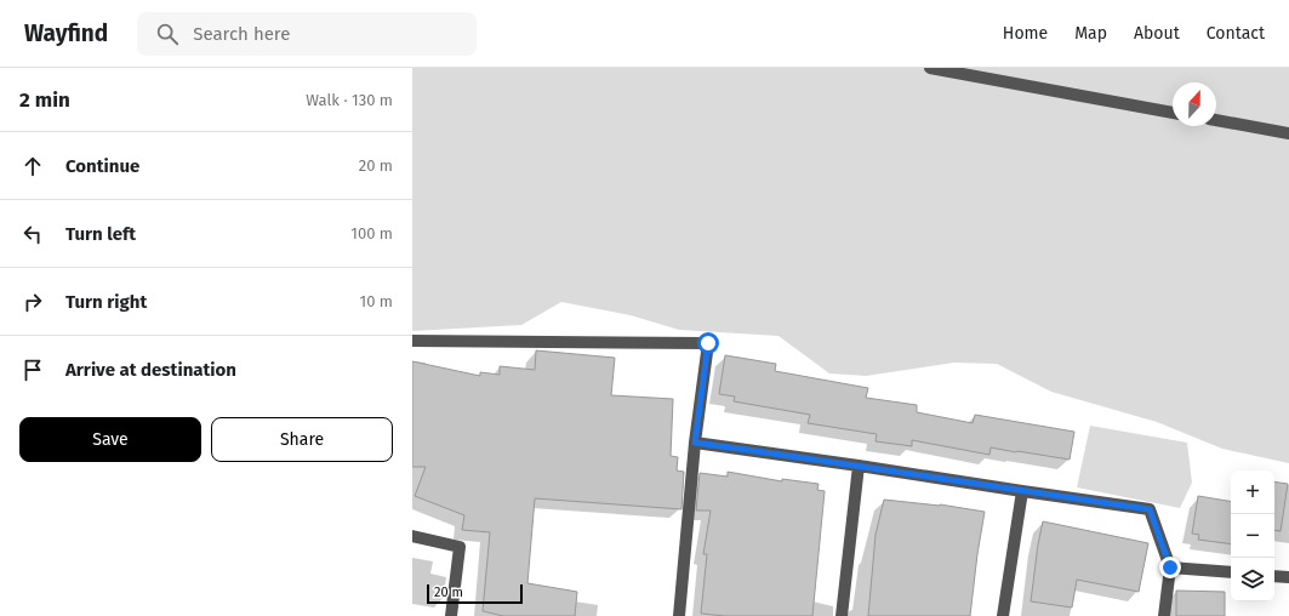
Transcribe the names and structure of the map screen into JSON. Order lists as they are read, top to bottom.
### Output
{
  "scale_bar": "20 m",
  "north": "top",
  "page": {
    "header": "Wayfind",
    "search": "Search here",
    "nav": [
      "Home",
      "Map",
      "About",
      "Contact"
    ],
    "heading": ["2 min", "Walk · 130 m"],
    "list": [
      ["Continue", "20 m"],
      ["Turn left", "100 m"],
      ["Turn right", "10 m"],
      "Arrive at destination"
    ],
    "buttons": ["Save", "Share"],
    "map_buttons": ["+", "−"],
    "scale": "20 m"
  }
}
